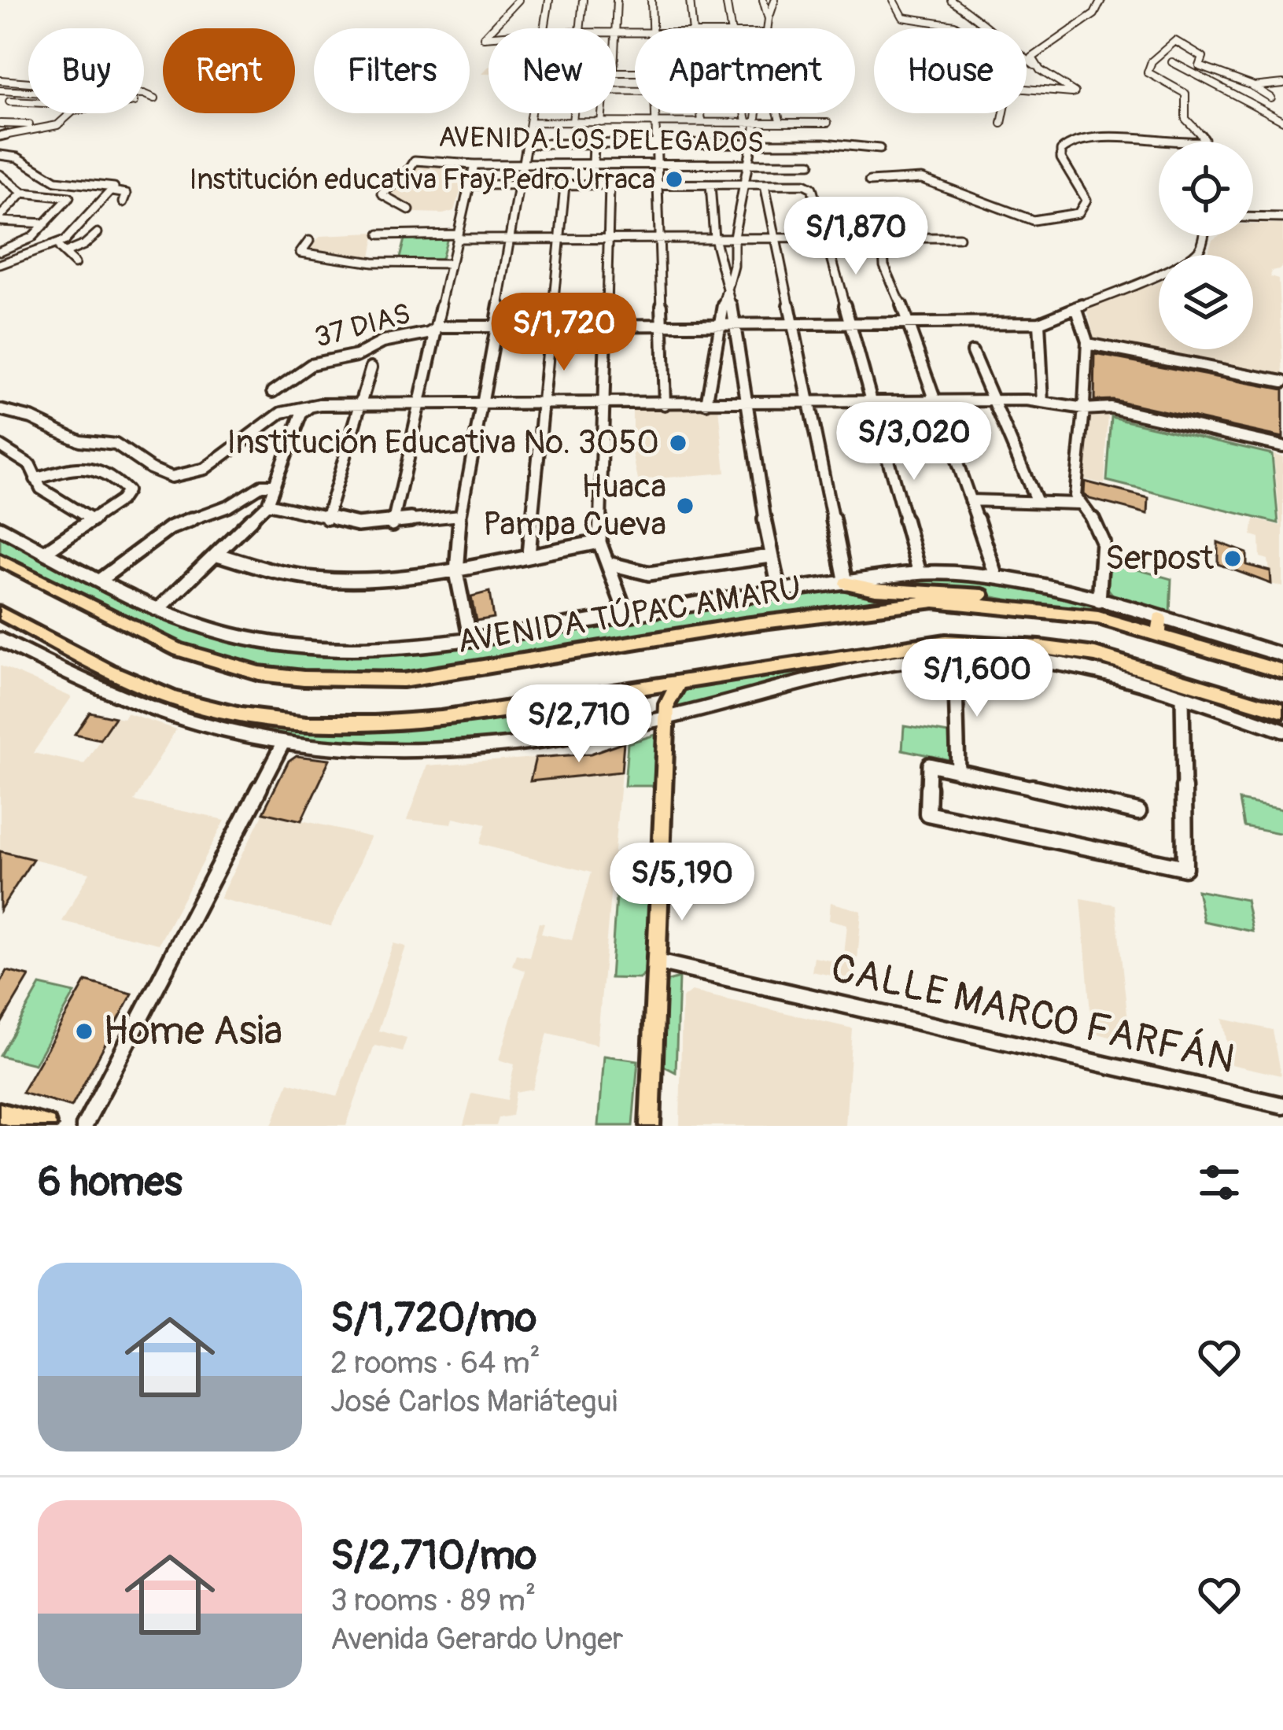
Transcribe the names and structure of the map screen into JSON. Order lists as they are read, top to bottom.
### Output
{
  "streets": {
    "main road": ["AVENIDA TÚPAC AMARU"],
    "street": ["AVENIDA LOS DELEGADOS", "37 DIAS", "CALLE MARCO FARFÁN"]
  },
  "places": [
    "Institución educativa Fray Pedro Urraca",
    "Institución Educativa No. 3050",
    "Huaca Pampa Cueva",
    "Serpost",
    "Home Asia"
  ],
  "page": {
    "chip": [
      "Buy",
      "Rent",
      "Filters",
      "New",
      "Apartment",
      "House"
    ],
    "price": [
      "S/1,870",
      "S/1,720",
      "S/3,020",
      "S/1,600",
      "S/2,710",
      "S/5,190"
    ],
    "heading": "6 homes",
    "list": [
      {
        "name": "S/1,720/mo",
        "note": "2 rooms · 64 m² · José Carlos Mariátegui"
      },
      {
        "name": "S/2,710/mo",
        "note": "3 rooms · 89 m² · Avenida Gerardo Unger"
      }
    ]
  }
}
